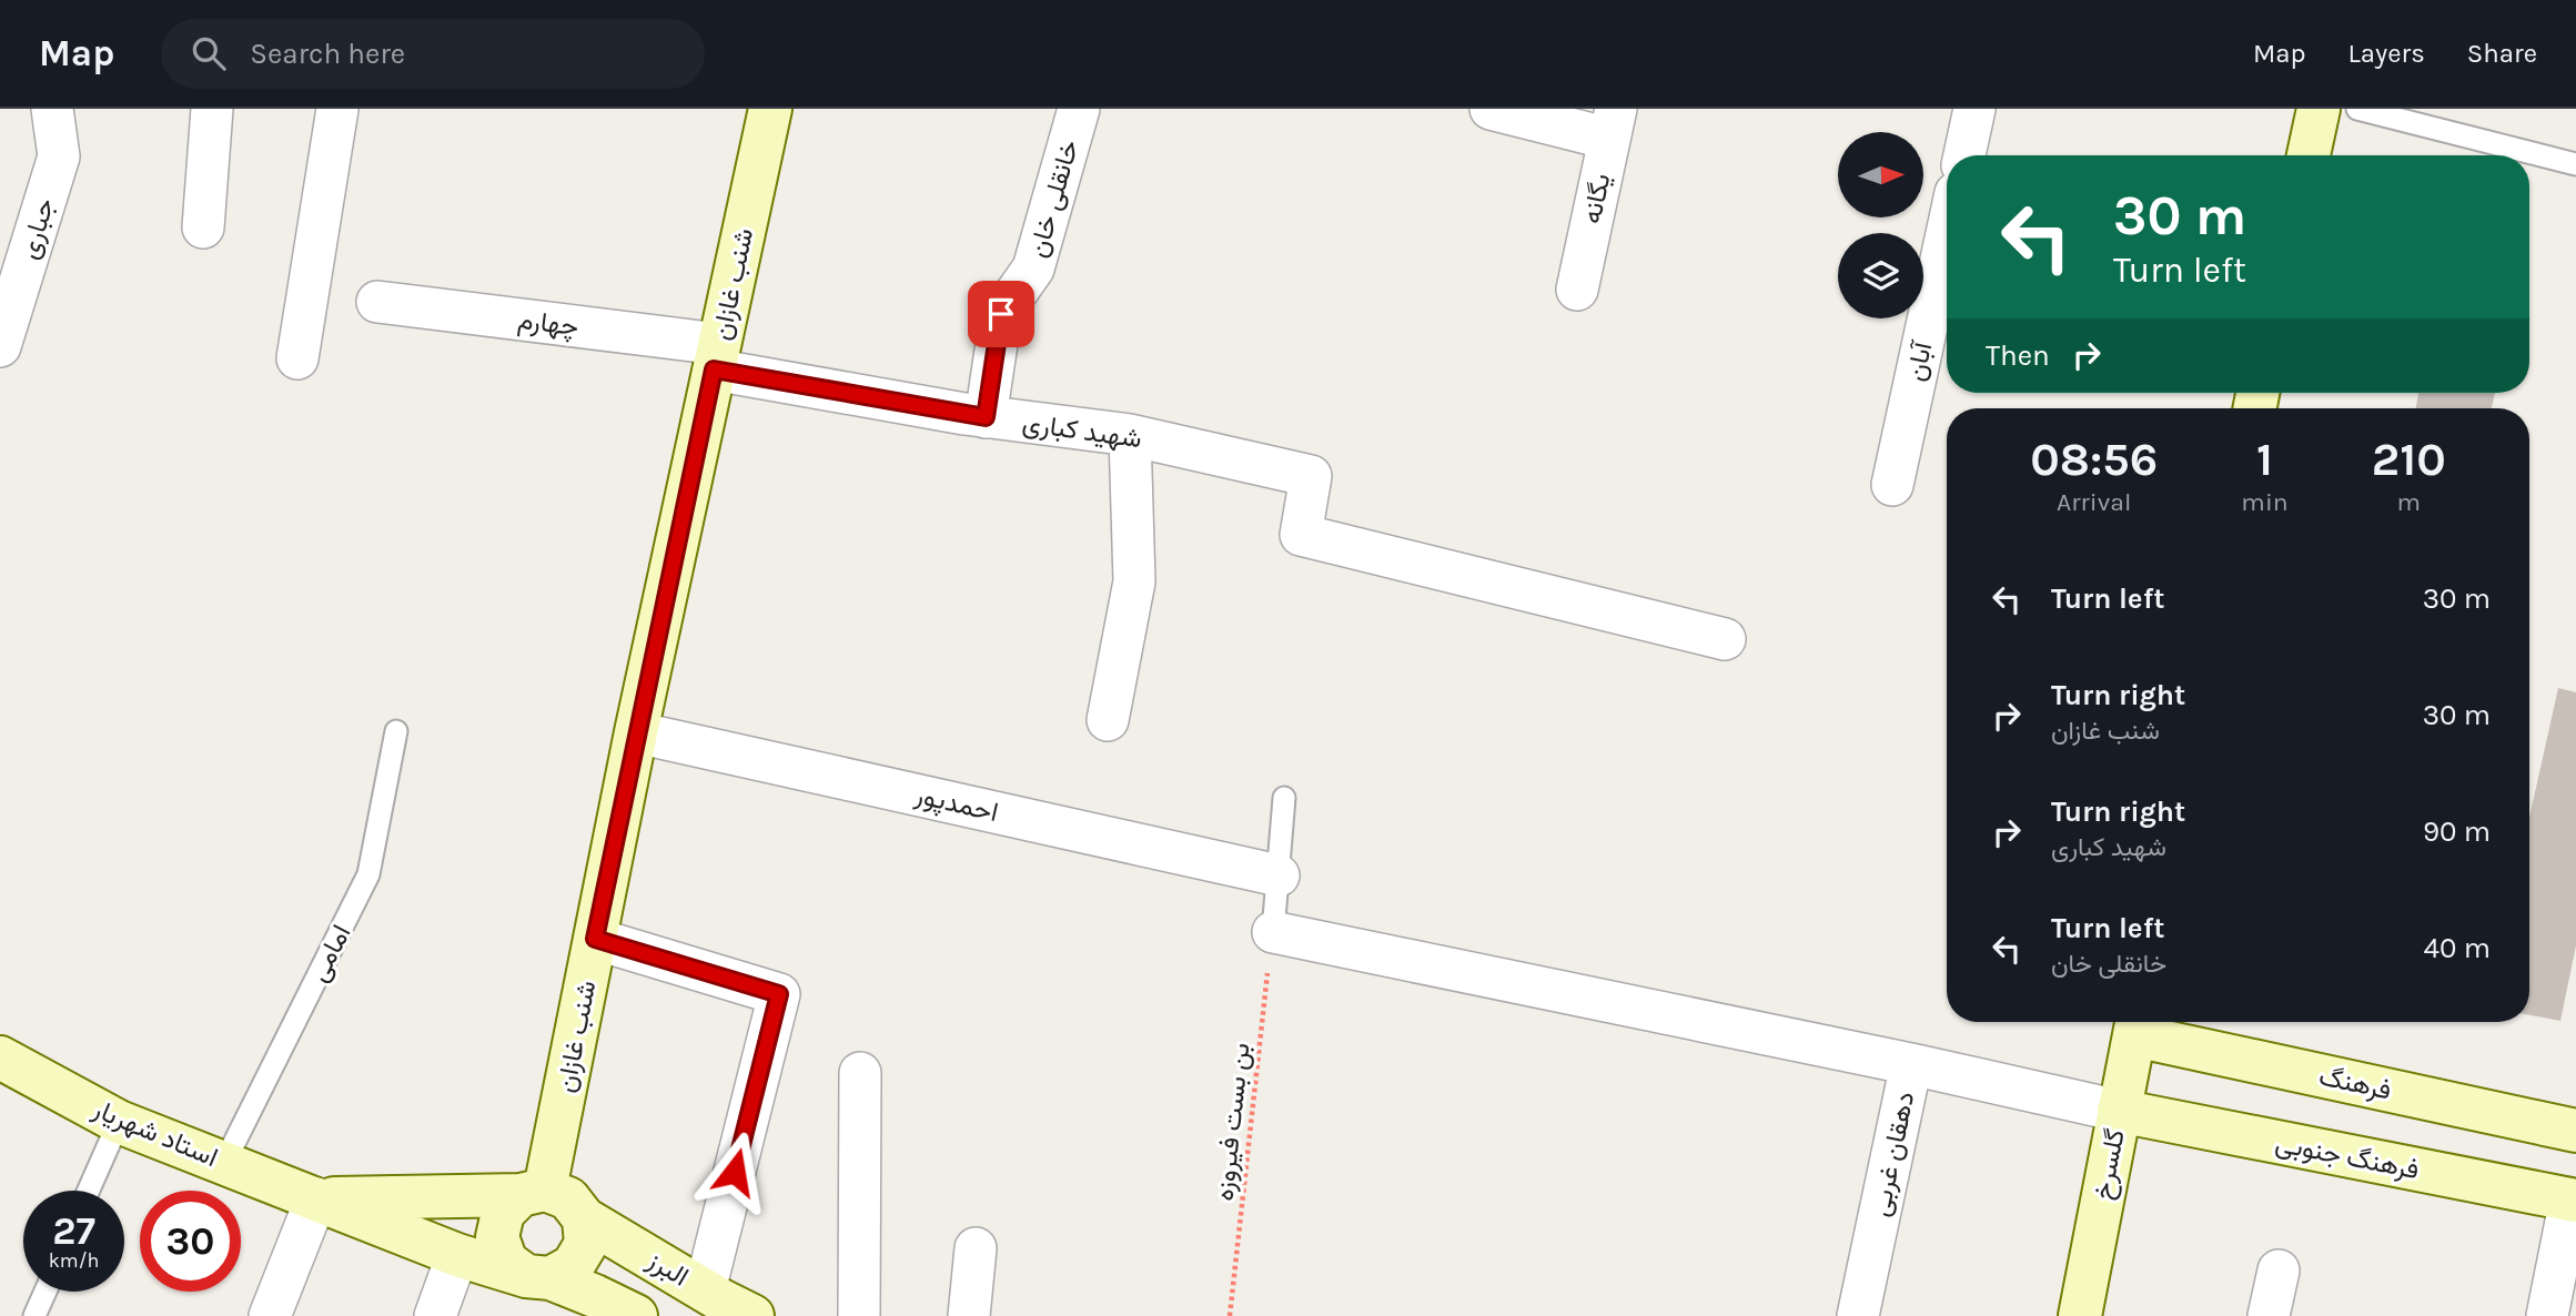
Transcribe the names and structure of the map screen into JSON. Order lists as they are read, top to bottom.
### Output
{
  "streets": {
    "main road": [
      "شنب غازان",
      "فرهنگ",
      "استاد شهریار",
      "فرهنگ جنوبی",
      "گلسرخ",
      "البرز"
    ],
    "street": [
      "خانقلی خان",
      "یگانه",
      "جباری",
      "چهارم",
      "آبان",
      "شهید کباری",
      "احمدپور",
      "دهقان غربی"
    ],
    "lane": ["امامی"],
    "path": ["بن بست فیروزه"]
  },
  "crossings": [
    ["خانقلی خان", "شهید کباری"],
    ["شنب غازان", "چهارم"],
    ["شنب غازان", "شهید کباری"],
    ["شنب غازان", "احمدپور"],
    ["شنب غازان", "استاد شهریار"],
    ["شنب غازان", "البرز"],
    ["چهارم", "شهید کباری"],
    ["امامی", "استاد شهریار"],
    ["فرهنگ", "گلسرخ"],
    ["استاد شهریار", "البرز"],
    ["دهقان غربی", "فرهنگ جنوبی"],
    ["دهقان غربی", "گلسرخ"],
    ["فرهنگ جنوبی", "گلسرخ"]
  ],
  "north": "right",
  "page": {
    "header": "Map",
    "search": "Search here",
    "nav": ["Map", "Layers", "Share"],
    "turn": ["30 m", "Turn left"],
    "then": "Then",
    "eta": [
      "08:56",
      "Arrival",
      "1",
      "min",
      "210",
      "m"
    ],
    "list": [
      {
        "name": "Turn left",
        "value": "30 m"
      },
      {
        "name": "Turn right",
        "note": "شنب غازان",
        "value": "30 m"
      },
      {
        "name": "Turn right",
        "note": "شهید کباری",
        "value": "90 m"
      },
      {
        "name": "Turn left",
        "note": "خانقلی خان",
        "value": "40 m"
      }
    ],
    "speed": "27 km/h",
    "limit": "30"
  }
}
